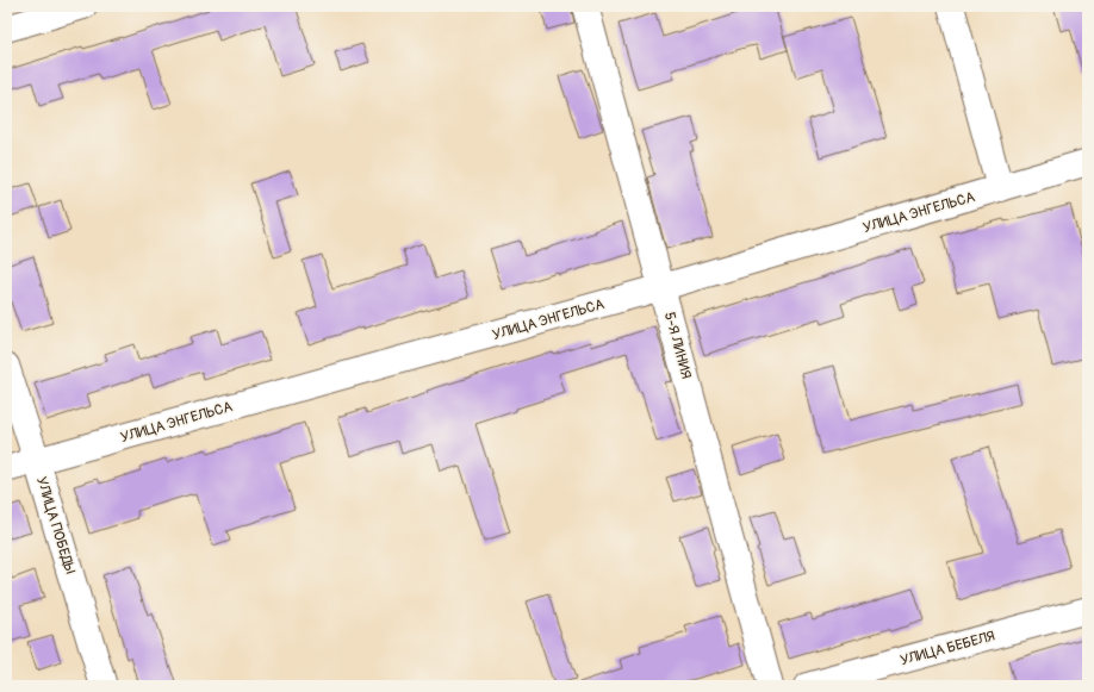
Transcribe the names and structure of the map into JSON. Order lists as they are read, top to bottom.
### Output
{
  "streets": {
    "street": [
      "УЛИЦА ЭНГЕЛЬСА",
      "5-Я ЛИНИЯ",
      "УЛИЦА ПОБЕДЫ",
      "УЛИЦА БЕБЕЛЯ"
    ]
  },
  "crossings": [
    ["УЛИЦА ЭНГЕЛЬСА", "5-Я ЛИНИЯ"],
    ["УЛИЦА ЭНГЕЛЬСА", "УЛИЦА ПОБЕДЫ"]
  ]
}
